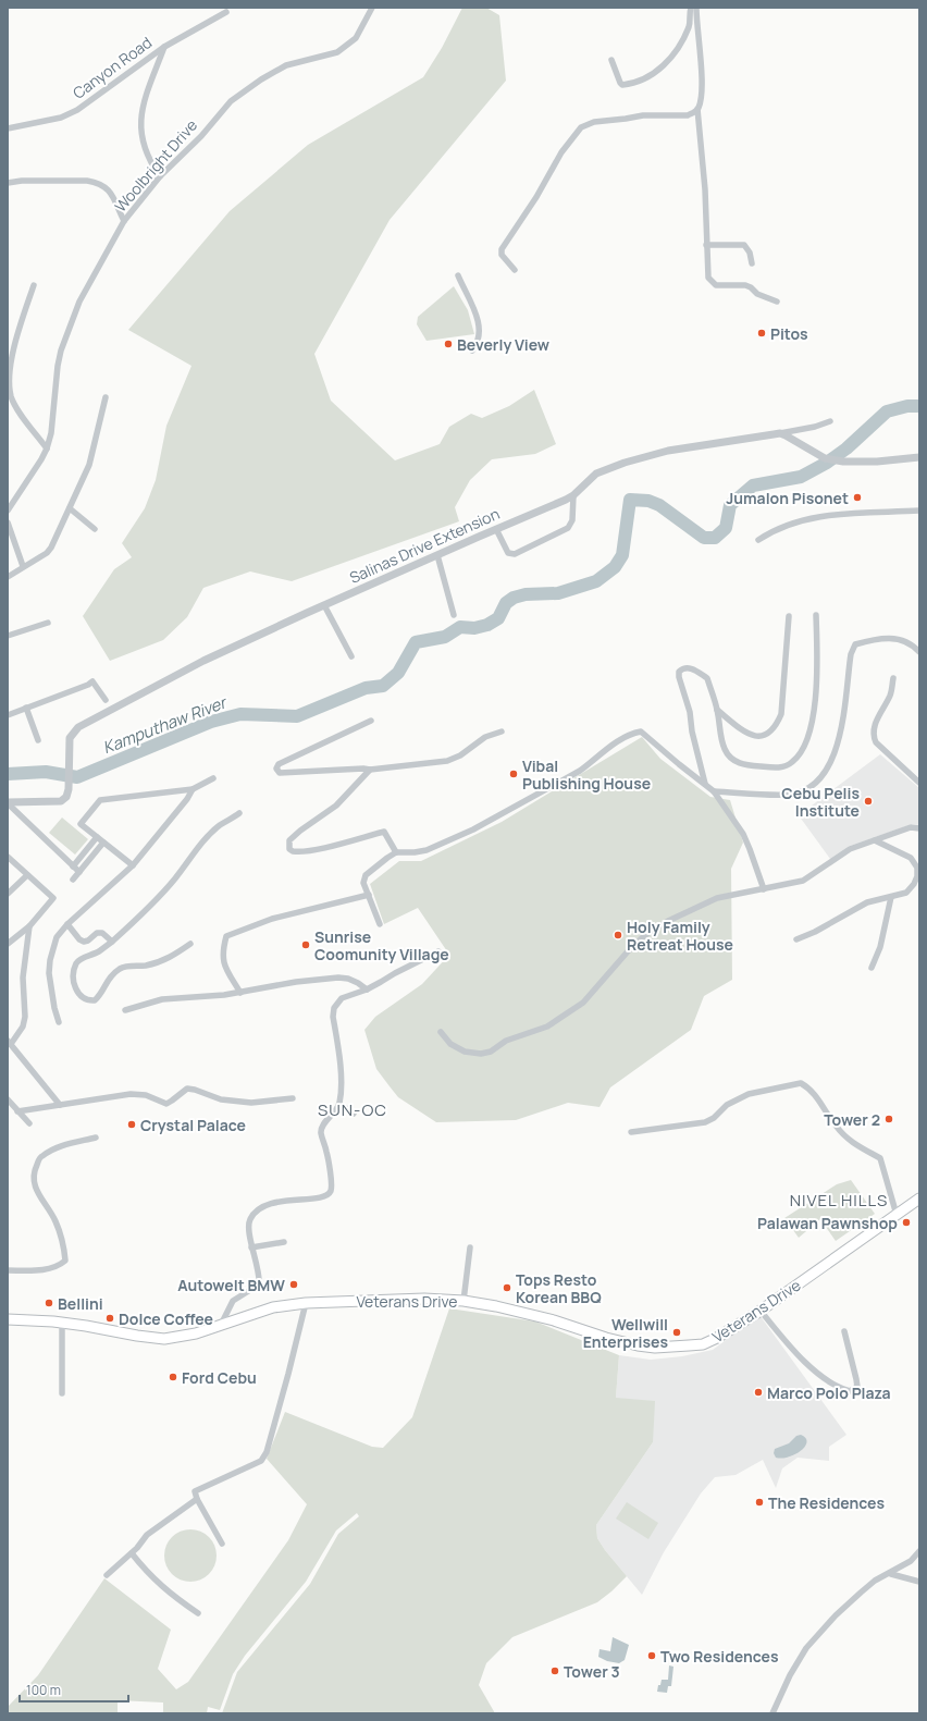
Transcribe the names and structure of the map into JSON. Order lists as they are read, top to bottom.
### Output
{
  "streets": {
    "main road": ["Veterans Drive"],
    "street": ["Canyon Road", "Woolbright Drive", "Salinas Drive Extension"]
  },
  "districts": ["SUN-OC", "NIVEL HILLS"],
  "water": ["Kamputhaw River"],
  "places": [
    "Pitos",
    "Beverly View",
    "Jumalon Pisonet",
    "Vibal Publishing House",
    "Cebu Pelis Institute",
    "Holy Family Retreat House",
    "Sunrise Coomunity Village",
    "Tower 2",
    "Crystal Palace",
    "Palawan Pawnshop",
    "Autowelt BMW",
    "Tops Resto Korean BBQ",
    "Bellini",
    "Dolce Coffee",
    "Wellwill Enterprises",
    "Ford Cebu",
    "Marco Polo Plaza",
    "The Residences",
    "Two Residences",
    "Tower 3"
  ],
  "scale_bar": "100 m"
}
